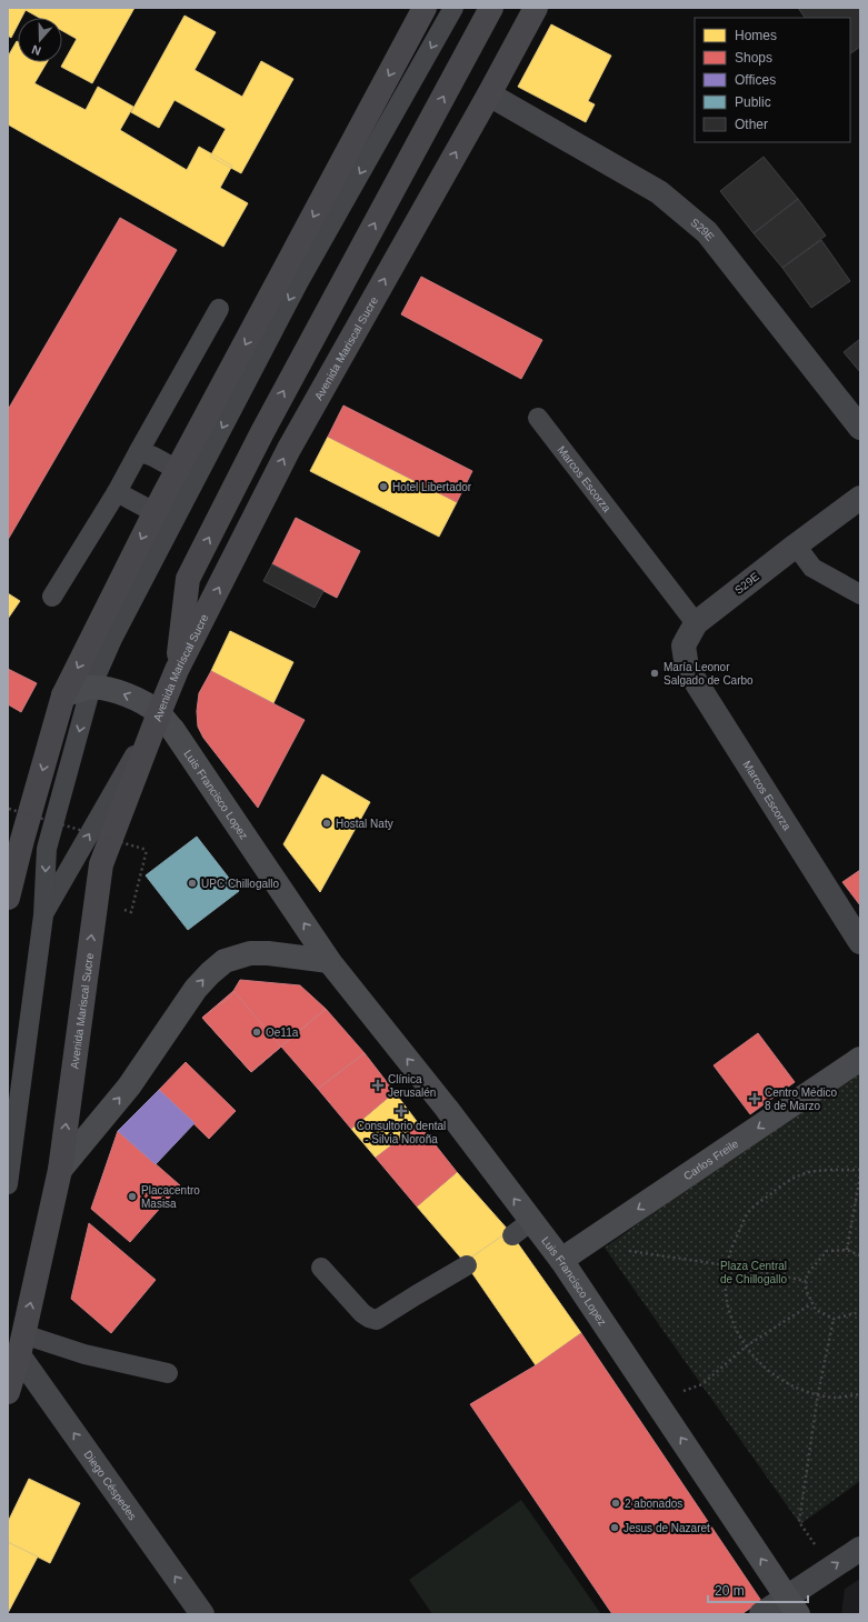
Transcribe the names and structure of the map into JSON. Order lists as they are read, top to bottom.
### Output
{
  "streets": {
    "main road": ["Avenida Mariscal Sucre"],
    "street": [
      "S29E",
      "Marcos Escorza",
      "Luis Francisco Lopez",
      "Carlos Freile",
      "Diego Céspedes"
    ]
  },
  "crossings": [
    ["S29E", "Avenida Mariscal Sucre"],
    ["S29E", "Marcos Escorza"],
    ["Avenida Mariscal Sucre", "Luis Francisco Lopez"],
    ["Avenida Mariscal Sucre", "Diego Céspedes"],
    ["Luis Francisco Lopez", "Carlos Freile"]
  ],
  "one_way": ["Luis Francisco Lopez", "Carlos Freile", "Diego Céspedes"],
  "parks": ["Plaza Central de Chillogallo"],
  "places": {
    "other": [
      "Hotel Libertador",
      "María Leonor Salgado de Carbo",
      "Hostal Naty",
      "UPC Chillogallo",
      "Oe11a",
      "Placacentro Masisa",
      "2 abonados",
      "Jesus de Nazaret"
    ],
    "health": ["Clínica Jerusalén", "Centro Médico 8 de Marzo", "Consultorio dental - Silvia Noroña"]
  },
  "legend": [
    "Homes",
    "Shops",
    "Offices",
    "Public",
    "Other"
  ],
  "scale_bar": "20 m",
  "north": "bottom"
}
